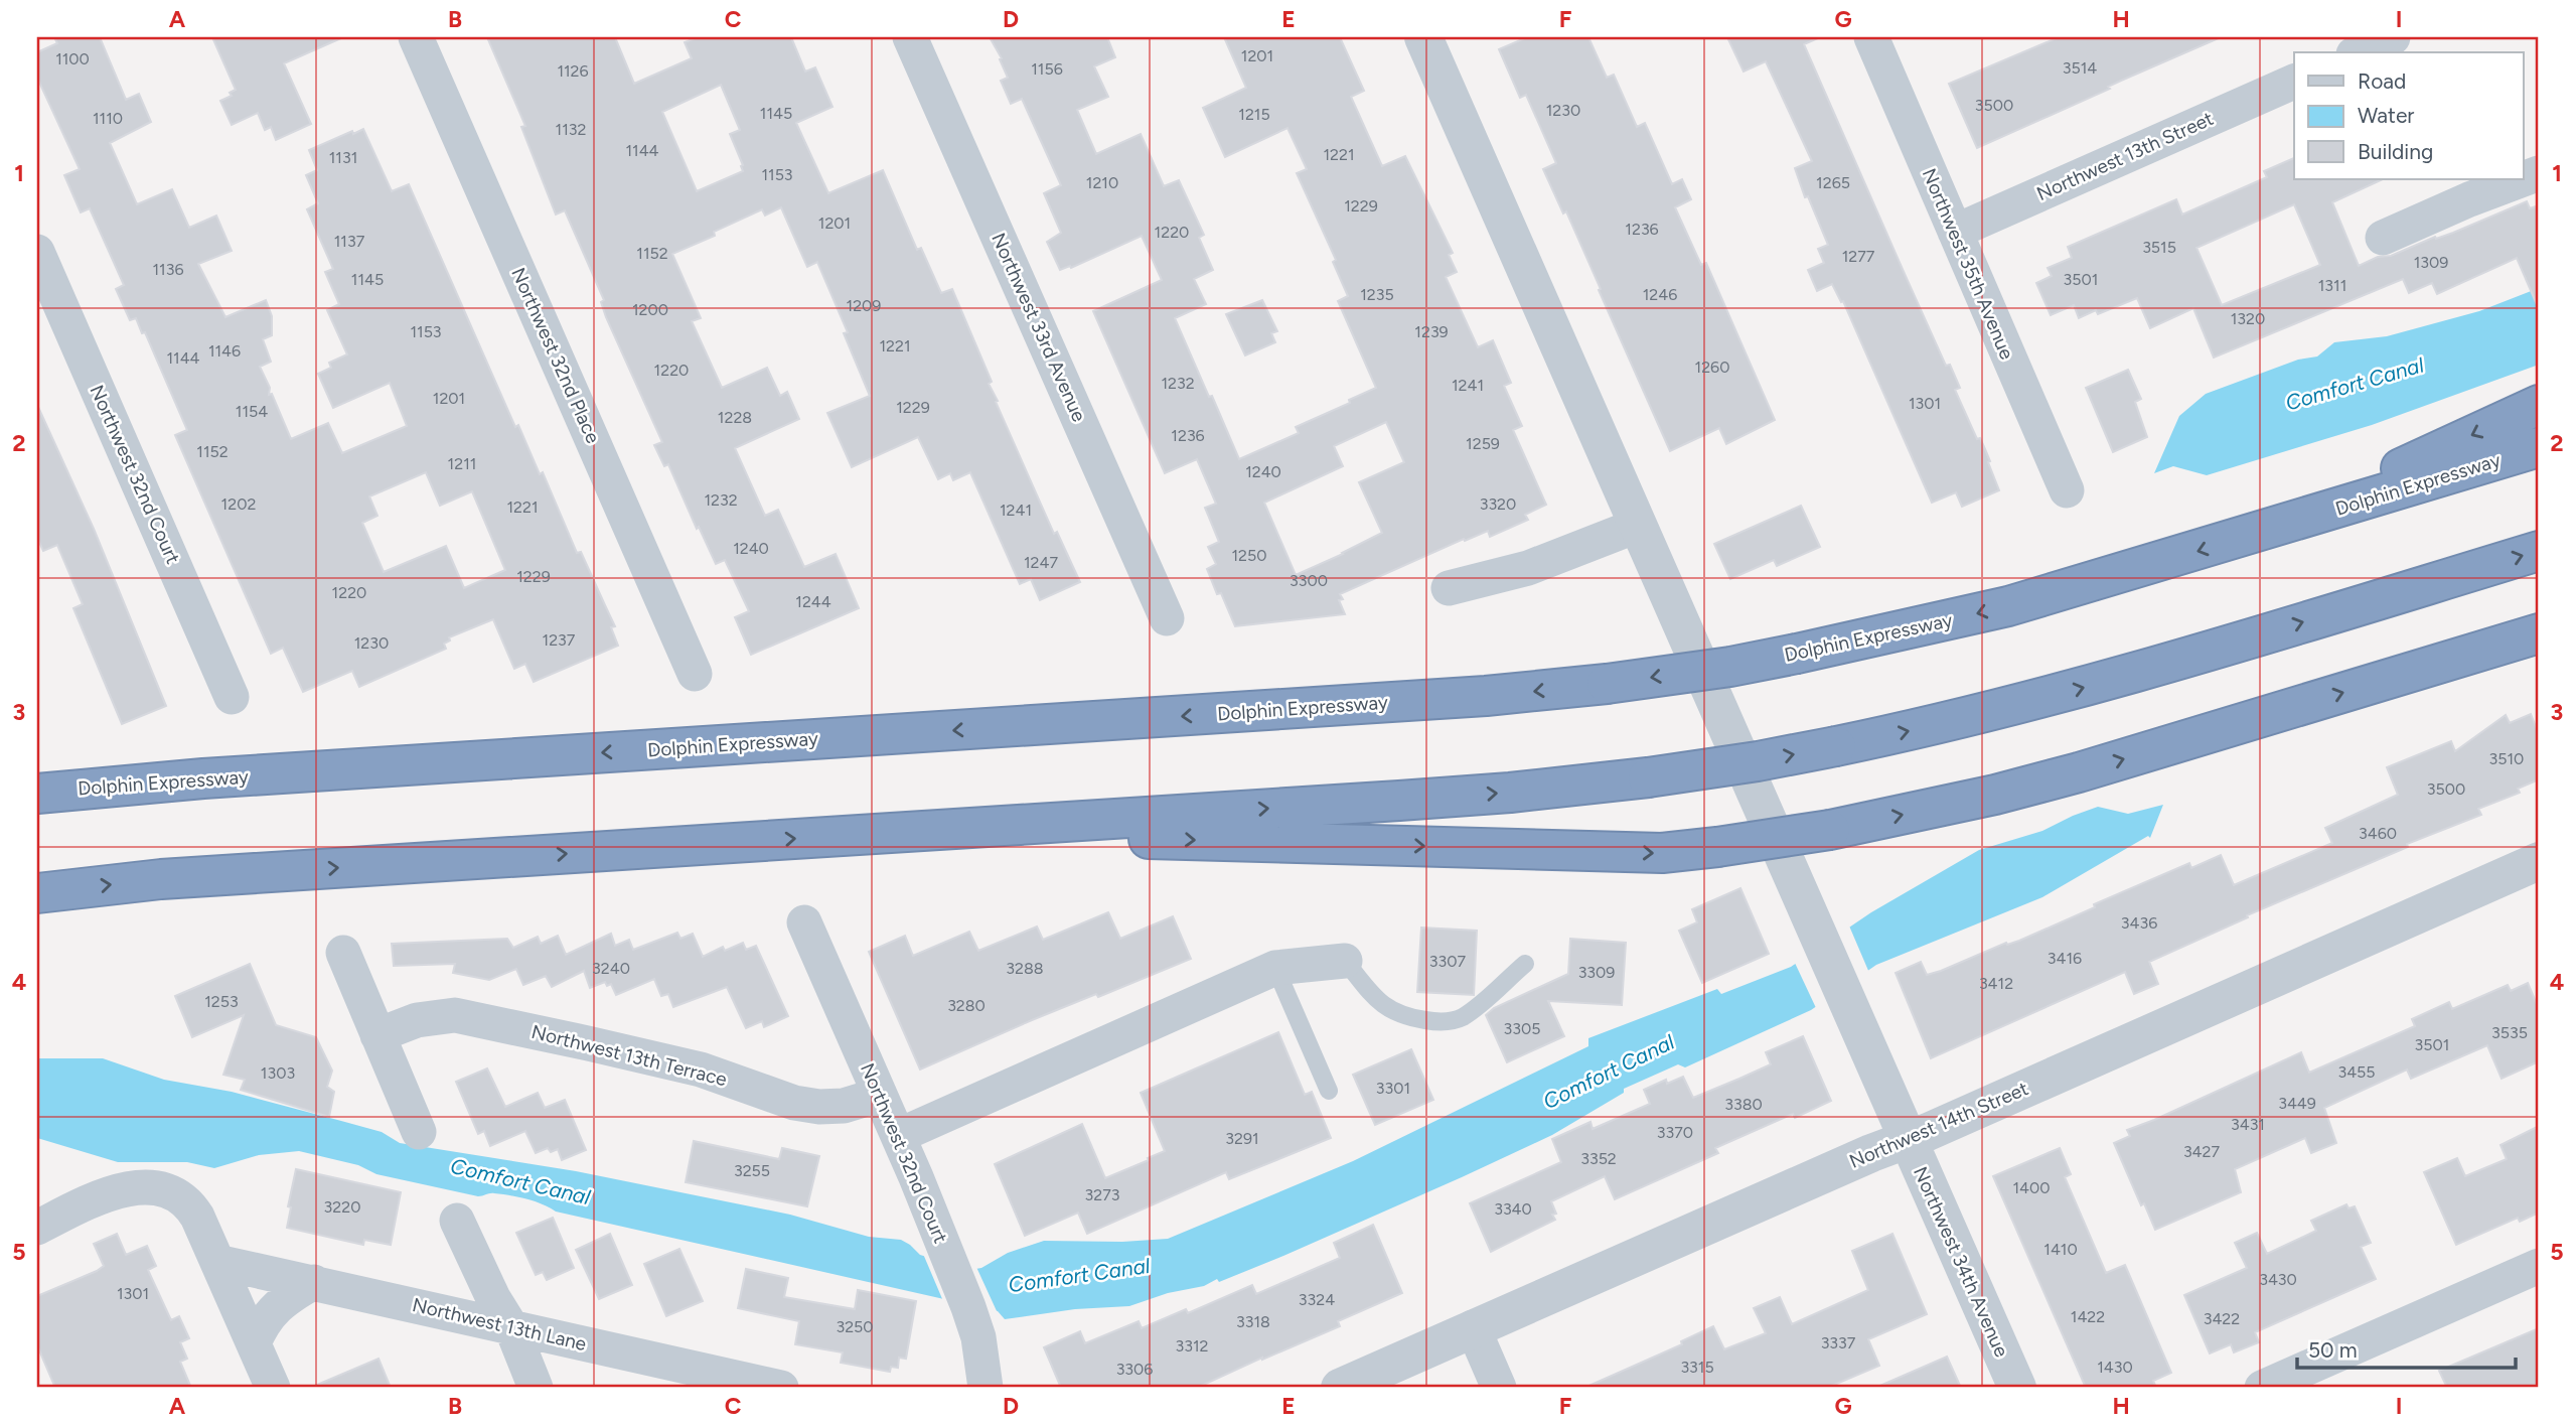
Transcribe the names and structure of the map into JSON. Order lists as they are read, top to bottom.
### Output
{
  "streets": {
    "highway": ["Dolphin Expressway"],
    "street": [
      "Northwest 13th Street",
      "Northwest 35th Avenue",
      "Northwest 33rd Avenue",
      "Northwest 32nd Place",
      "Northwest 32nd Court",
      "Northwest 13th Terrace",
      "Northwest 14th Street",
      "Northwest 34th Avenue",
      "Northwest 13th Lane"
    ]
  },
  "crossings": [
    ["Northwest 13th Street", "Northwest 35th Avenue"],
    ["Northwest 32nd Court", "Northwest 13th Terrace"],
    ["Northwest 14th Street", "Northwest 34th Avenue"]
  ],
  "water": ["Comfort Canal"],
  "house_numbers": [
    "1201",
    "1100",
    "3514",
    "1156",
    "1126",
    "3500",
    "1230",
    "1145",
    "1215",
    "1110",
    "1132",
    "1144",
    "1221",
    "1131",
    "1153",
    "1210",
    "1265",
    "1229",
    "1201",
    "1236",
    "1220",
    "1137",
    "3515",
    "1152",
    "1277",
    "1309",
    "1136",
    "1145",
    "3501",
    "1311",
    "1235",
    "1246",
    "1209",
    "1200",
    "1320",
    "1153",
    "1239",
    "1221",
    "1146",
    "1144",
    "1260",
    "1220",
    "1232",
    "1241",
    "1201",
    "1301",
    "1229",
    "1154",
    "1228",
    "1236",
    "1259",
    "1152",
    "1211",
    "1240",
    "1232",
    "1202",
    "3320",
    "1221",
    "1241",
    "1240",
    "1250",
    "1247",
    "1229",
    "3300",
    "1220",
    "1244",
    "1237",
    "1230",
    "3510",
    "3500",
    "3460",
    "3436",
    "3416",
    "3307",
    "3240",
    "3288",
    "3309",
    "3412",
    "1253",
    "3280",
    "3305",
    "3535",
    "3501",
    "3455",
    "1303",
    "3301",
    "3449",
    "3380",
    "3431",
    "3370",
    "3291",
    "3427",
    "3352",
    "3255",
    "1400",
    "3273",
    "3220",
    "3340",
    "1410",
    "3430",
    "1301",
    "3324",
    "1422",
    "3422",
    "3318",
    "3250",
    "3337",
    "3312",
    "3315",
    "1430",
    "3306"
  ],
  "legend": ["Road", "Water", "Building"],
  "scale_bar": "50 m",
  "grid": {
    "columns": [
      "A",
      "B",
      "C",
      "D",
      "E",
      "F",
      "G",
      "H",
      "I"
    ],
    "rows": [
      "1",
      "2",
      "3",
      "4",
      "5"
    ]
  }
}
